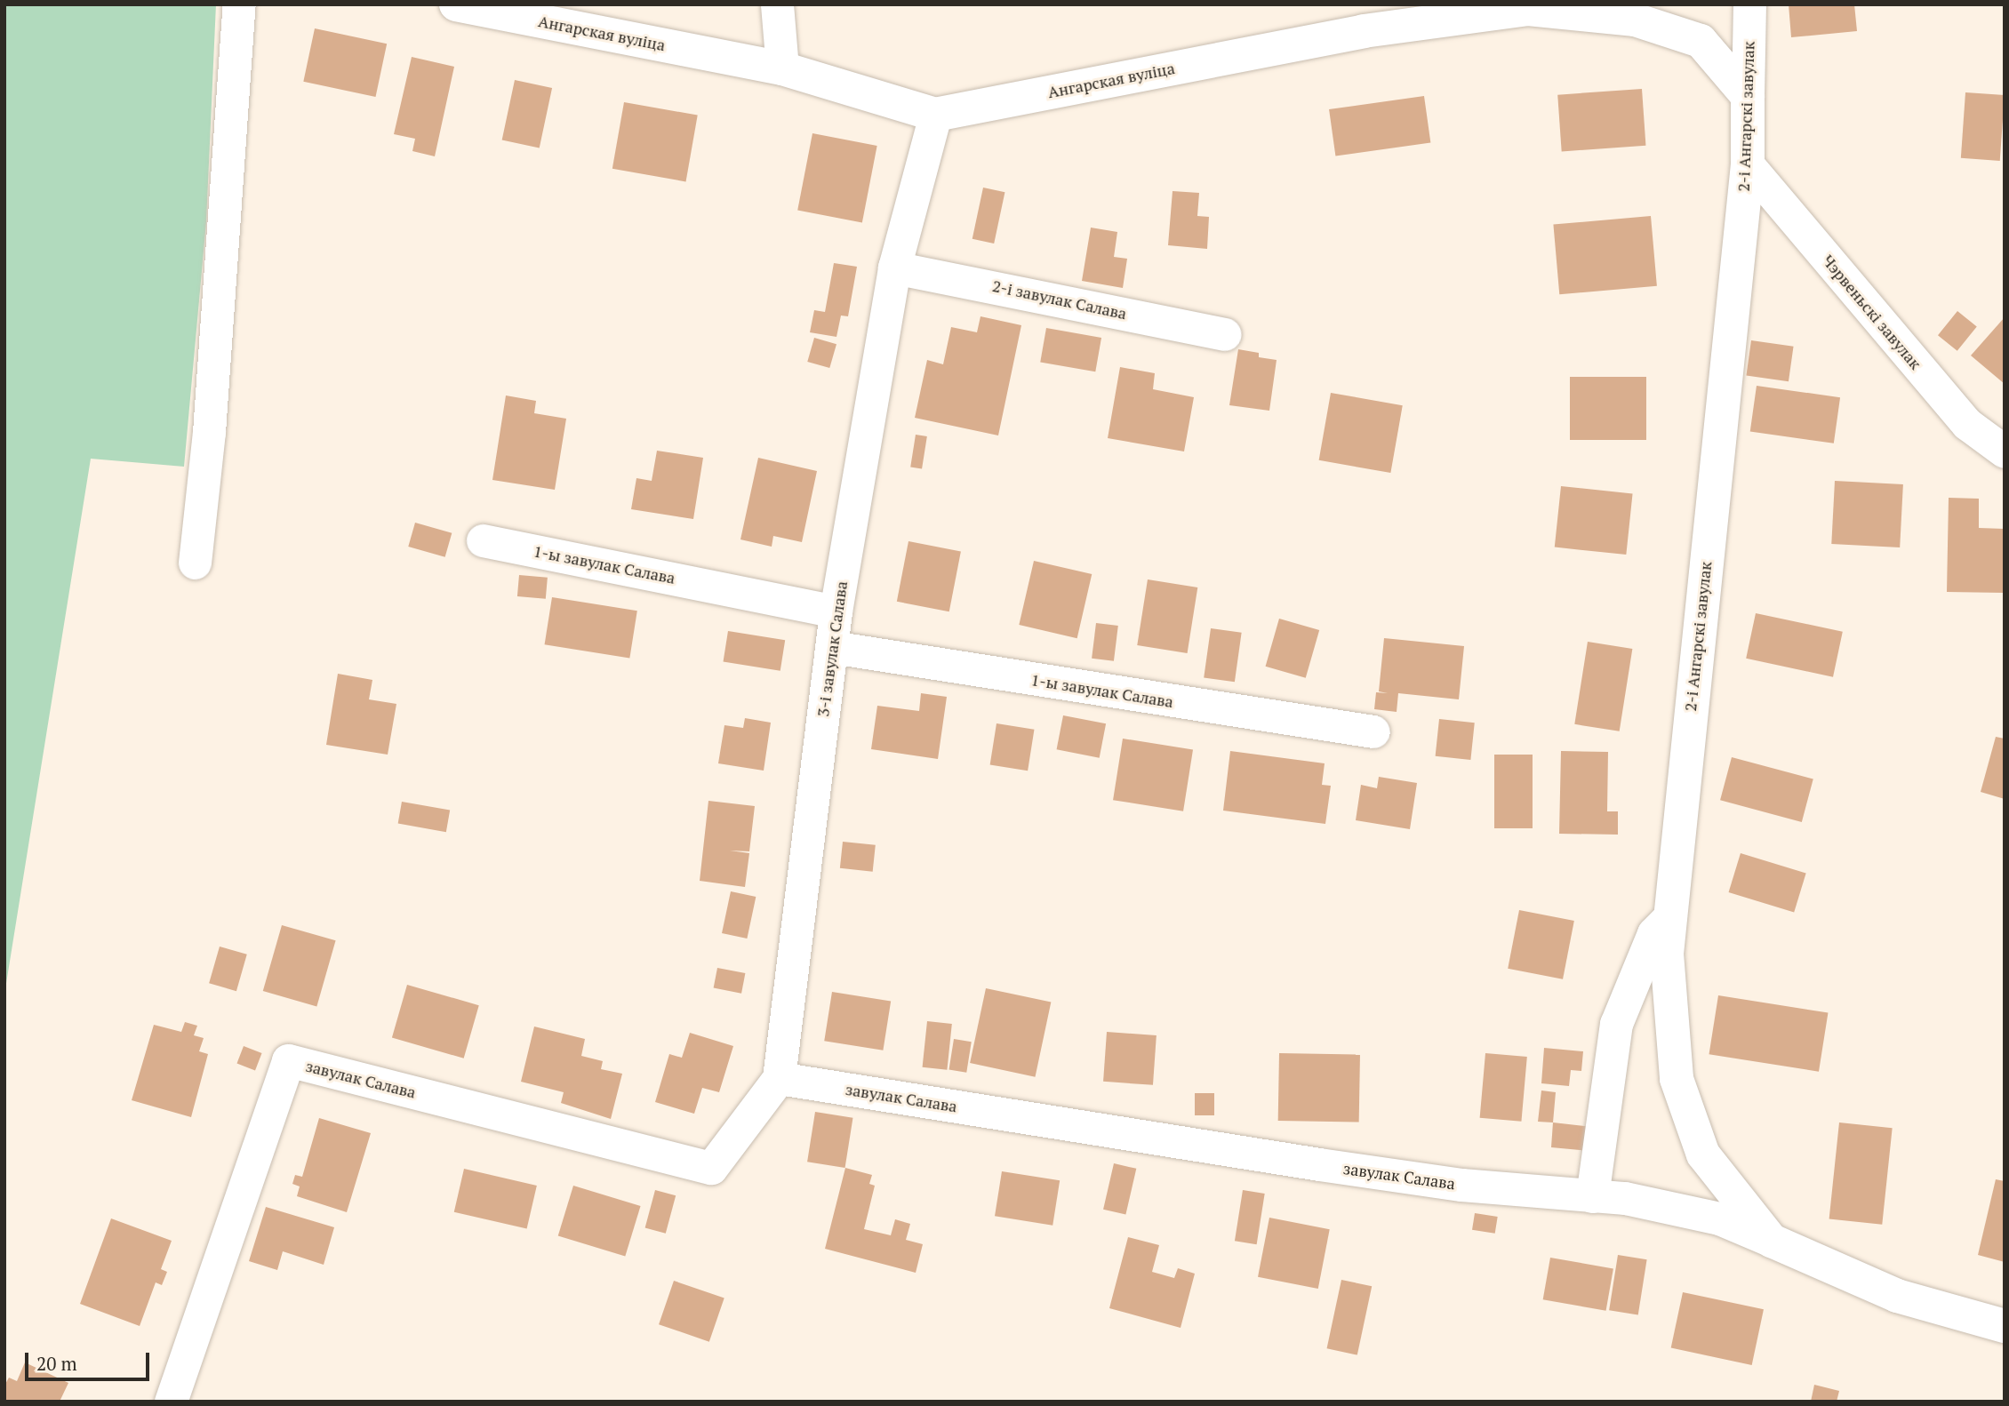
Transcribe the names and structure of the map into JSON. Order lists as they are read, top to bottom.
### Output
{
  "streets": {
    "street": [
      "Ангарская вуліца",
      "2-і Ангарскі завулак",
      "2-і завулак Салава",
      "Чэрвеньскі завулак",
      "1-ы завулак Салава",
      "3-і завулак Салава",
      "завулак Салава"
    ]
  },
  "crossings": [
    ["Ангарская вуліца", "2-і Ангарскі завулак"],
    ["Ангарская вуліца", "3-і завулак Салава"],
    ["2-і Ангарскі завулак", "Чэрвеньскі завулак"],
    ["2-і Ангарскі завулак", "завулак Салава"],
    ["2-і завулак Салава", "3-і завулак Салава"],
    ["1-ы завулак Салава", "3-і завулак Салава"],
    ["3-і завулак Салава", "завулак Салава"]
  ],
  "scale_bar": "20 m"
}
